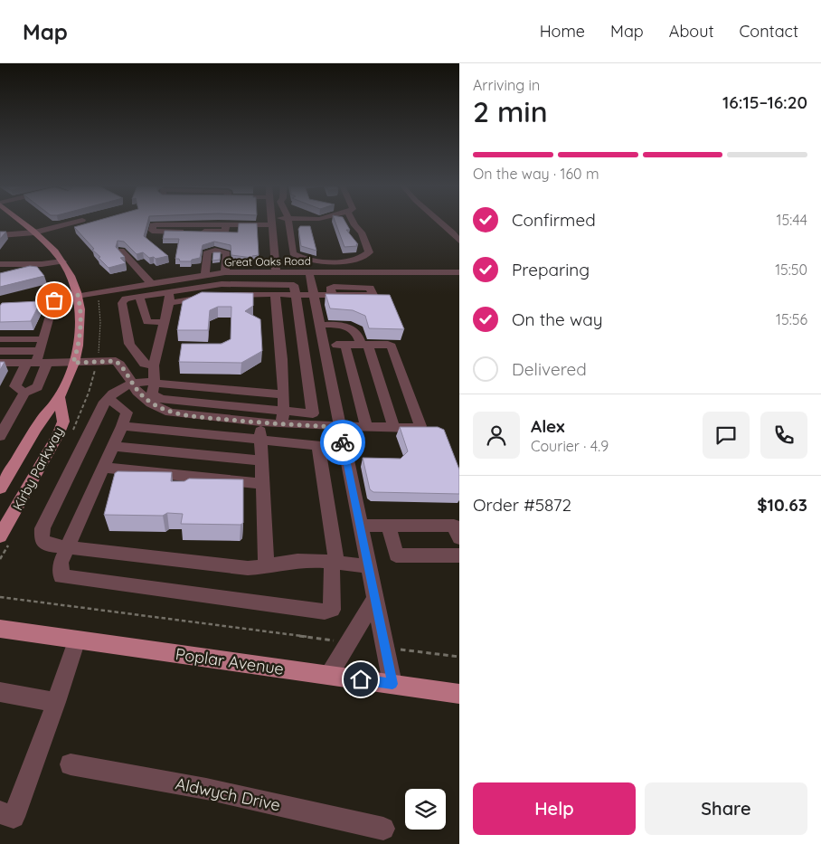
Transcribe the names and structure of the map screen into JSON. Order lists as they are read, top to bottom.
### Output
{
  "streets": {
    "main road": ["Kirby Parkway", "Poplar Avenue"],
    "street": ["Great Oaks Road", "Aldwych Drive"]
  },
  "crossings": [
    ["Great Oaks Road", "Kirby Parkway"]
  ],
  "page": {
    "header": "Map",
    "nav": [
      "Home",
      "Map",
      "About",
      "Contact"
    ],
    "heading": ["2 min", "Arriving in", "16:15–16:20"],
    "panel": [
      "Alex",
      "Courier · 4.9",
      "Order #5872",
      "$10.63"
    ],
    "bar": "On the way · 160 m",
    "list": [
      ["Confirmed", "15:44"],
      ["Preparing", "15:50"],
      ["On the way", "15:56"],
      "Delivered"
    ],
    "buttons": ["Help", "Share"]
  }
}
